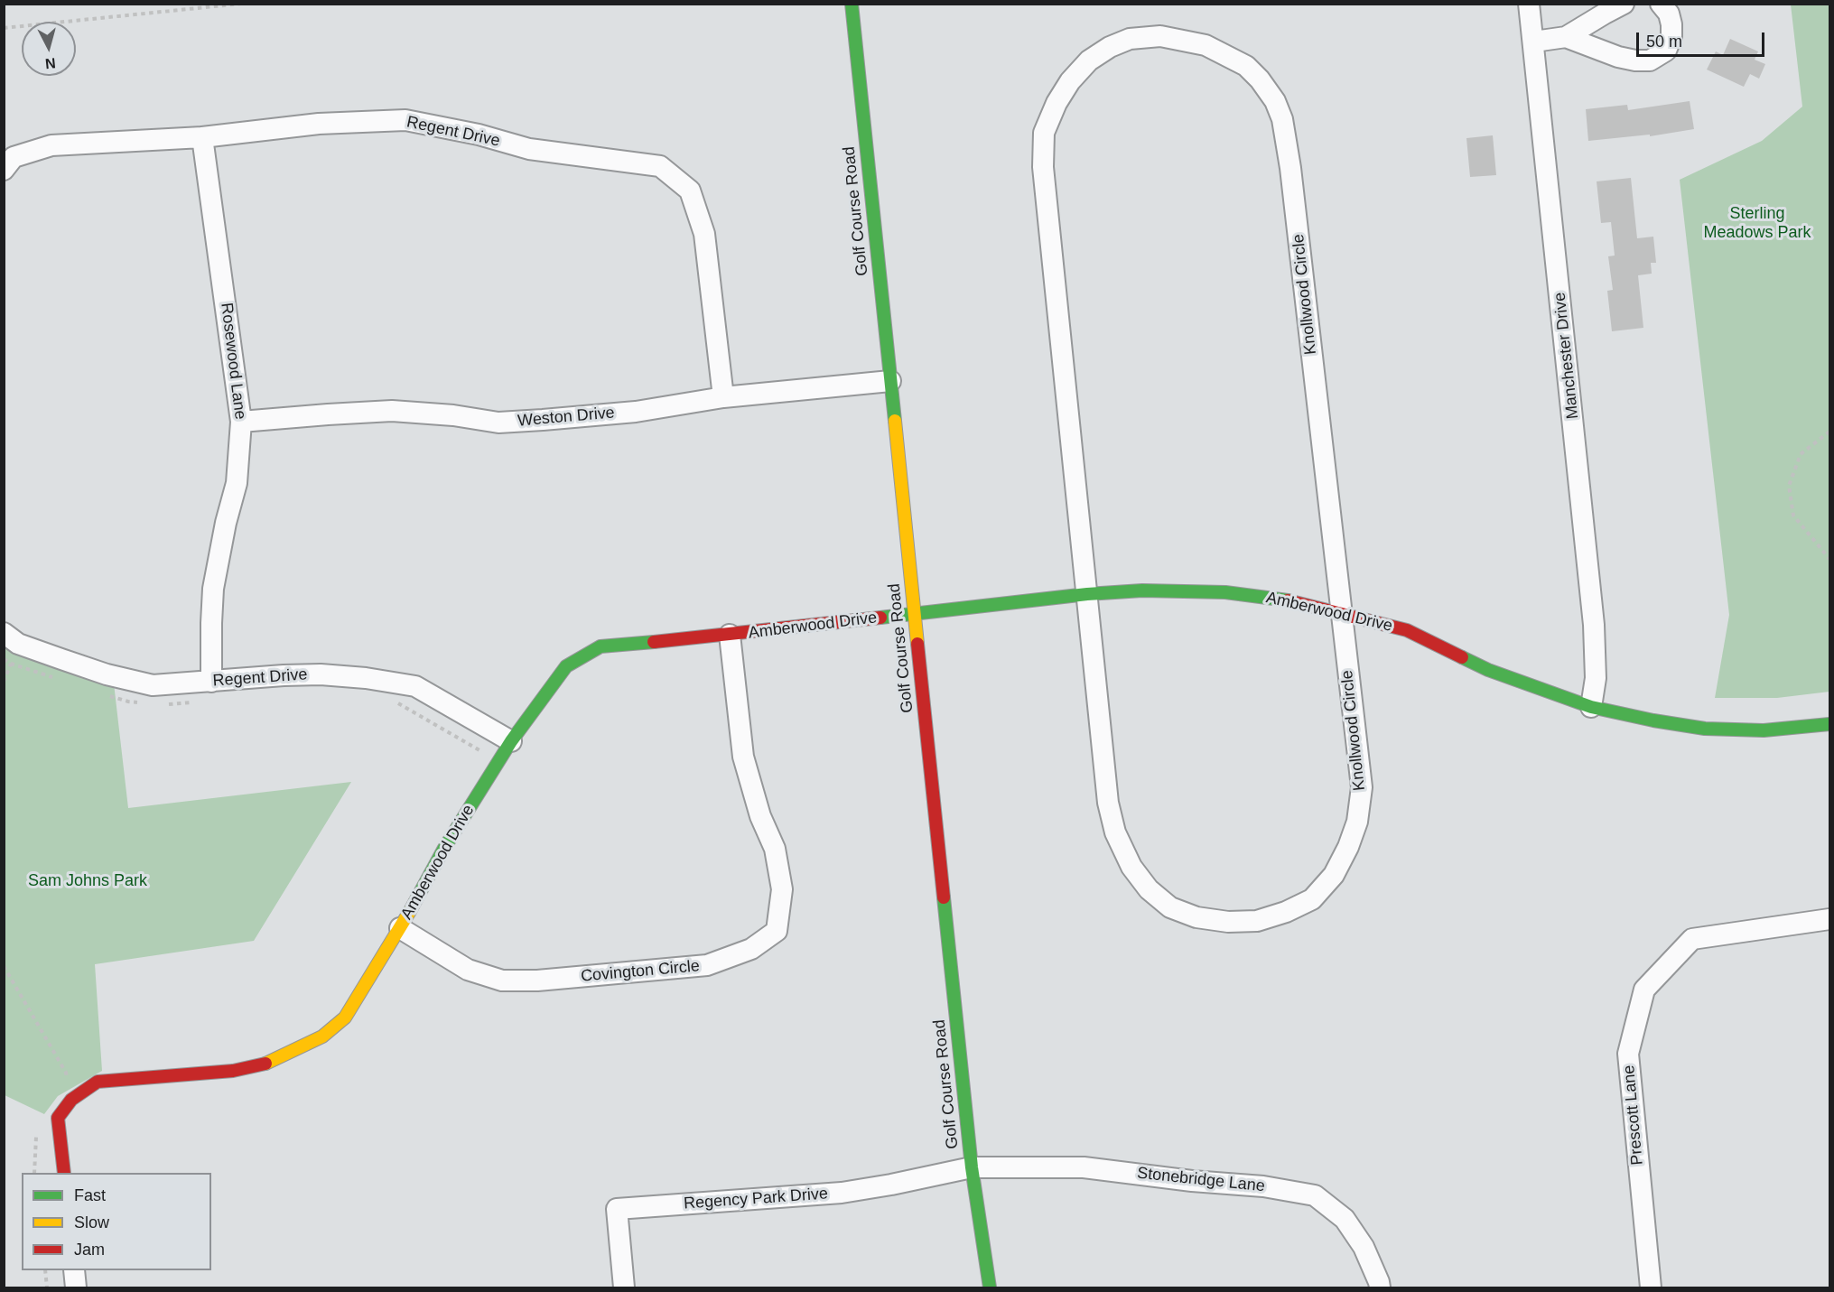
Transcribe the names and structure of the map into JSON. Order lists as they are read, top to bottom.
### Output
{
  "streets": {
    "street": [
      "Regent Drive",
      "Golf Course Road",
      "Knollwood Circle",
      "Manchester Drive",
      "Rosewood Lane",
      "Weston Drive",
      "Amberwood Drive",
      "Covington Circle",
      "Prescott Lane",
      "Stonebridge Lane",
      "Regency Park Drive"
    ]
  },
  "crossings": [
    ["Regent Drive", "Rosewood Lane"],
    ["Regent Drive", "Weston Drive"],
    ["Regent Drive", "Amberwood Drive"],
    ["Golf Course Road", "Weston Drive"],
    ["Golf Course Road", "Amberwood Drive"],
    ["Golf Course Road", "Stonebridge Lane"],
    ["Golf Course Road", "Regency Park Drive"],
    ["Knollwood Circle", "Amberwood Drive"],
    ["Manchester Drive", "Amberwood Drive"],
    ["Rosewood Lane", "Weston Drive"],
    ["Amberwood Drive", "Covington Circle"],
    ["Stonebridge Lane", "Regency Park Drive"]
  ],
  "parks": ["Sterling Meadows Park", "Sam Johns Park"],
  "legend": ["Fast", "Slow", "Jam"],
  "scale_bar": "50 m",
  "north": "bottom"
}
